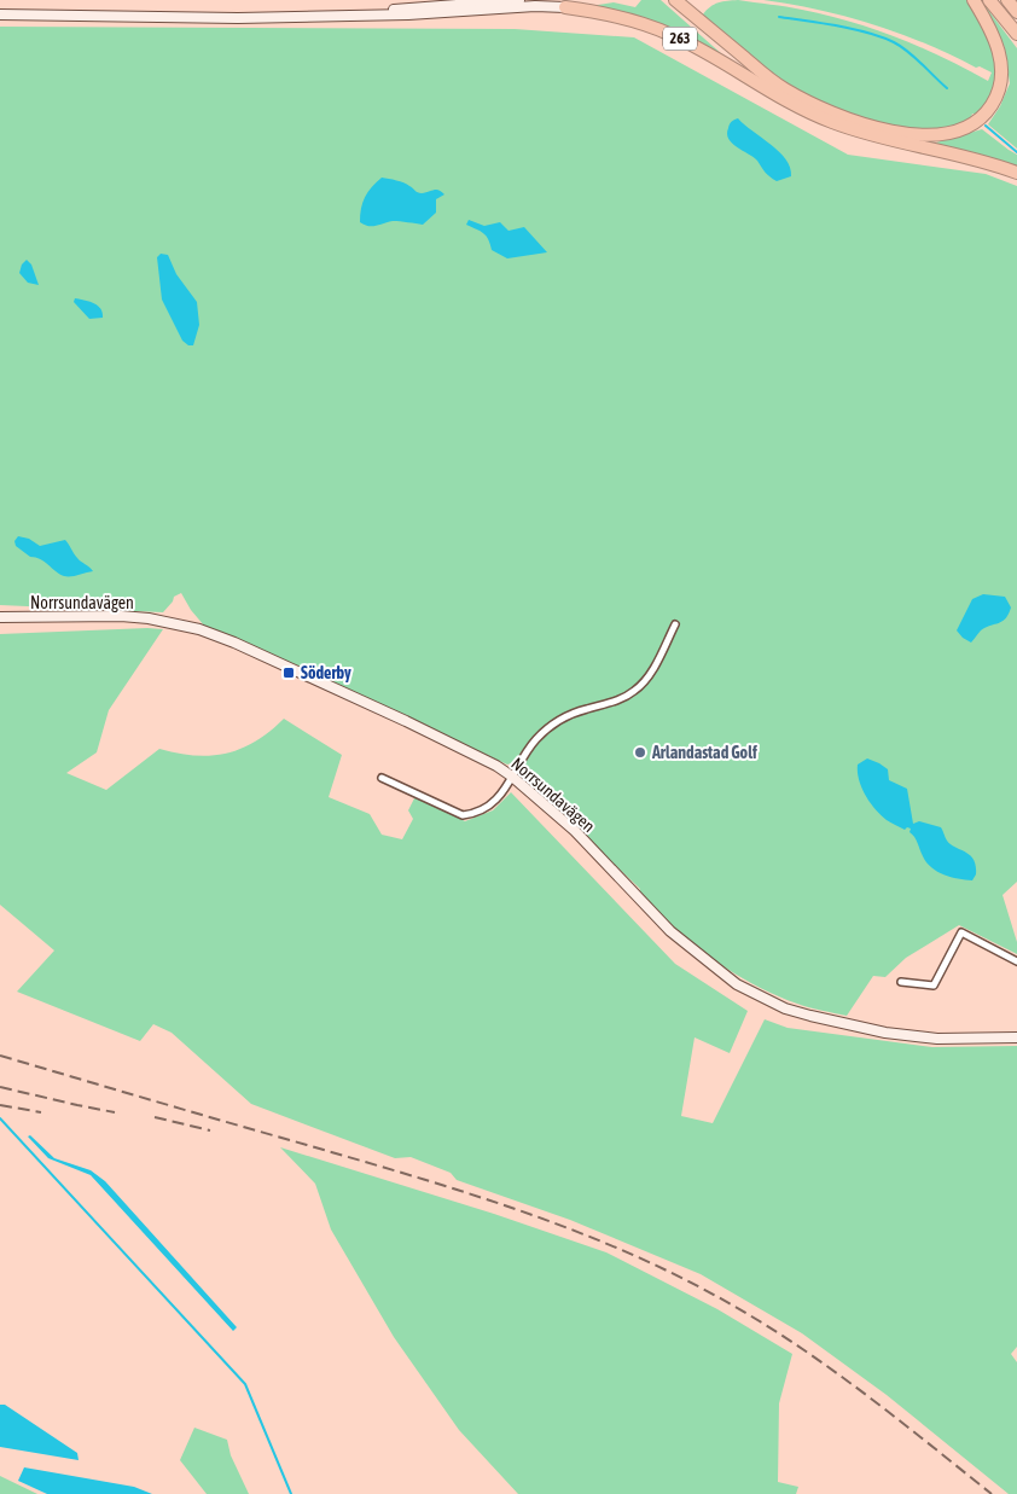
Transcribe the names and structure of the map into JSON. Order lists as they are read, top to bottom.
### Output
{
  "streets": {
    "highway": ["263"],
    "street": ["Norrsundavägen"]
  },
  "places": {
    "transit": ["Söderby"],
    "other": ["Arlandastad Golf"]
  }
}
